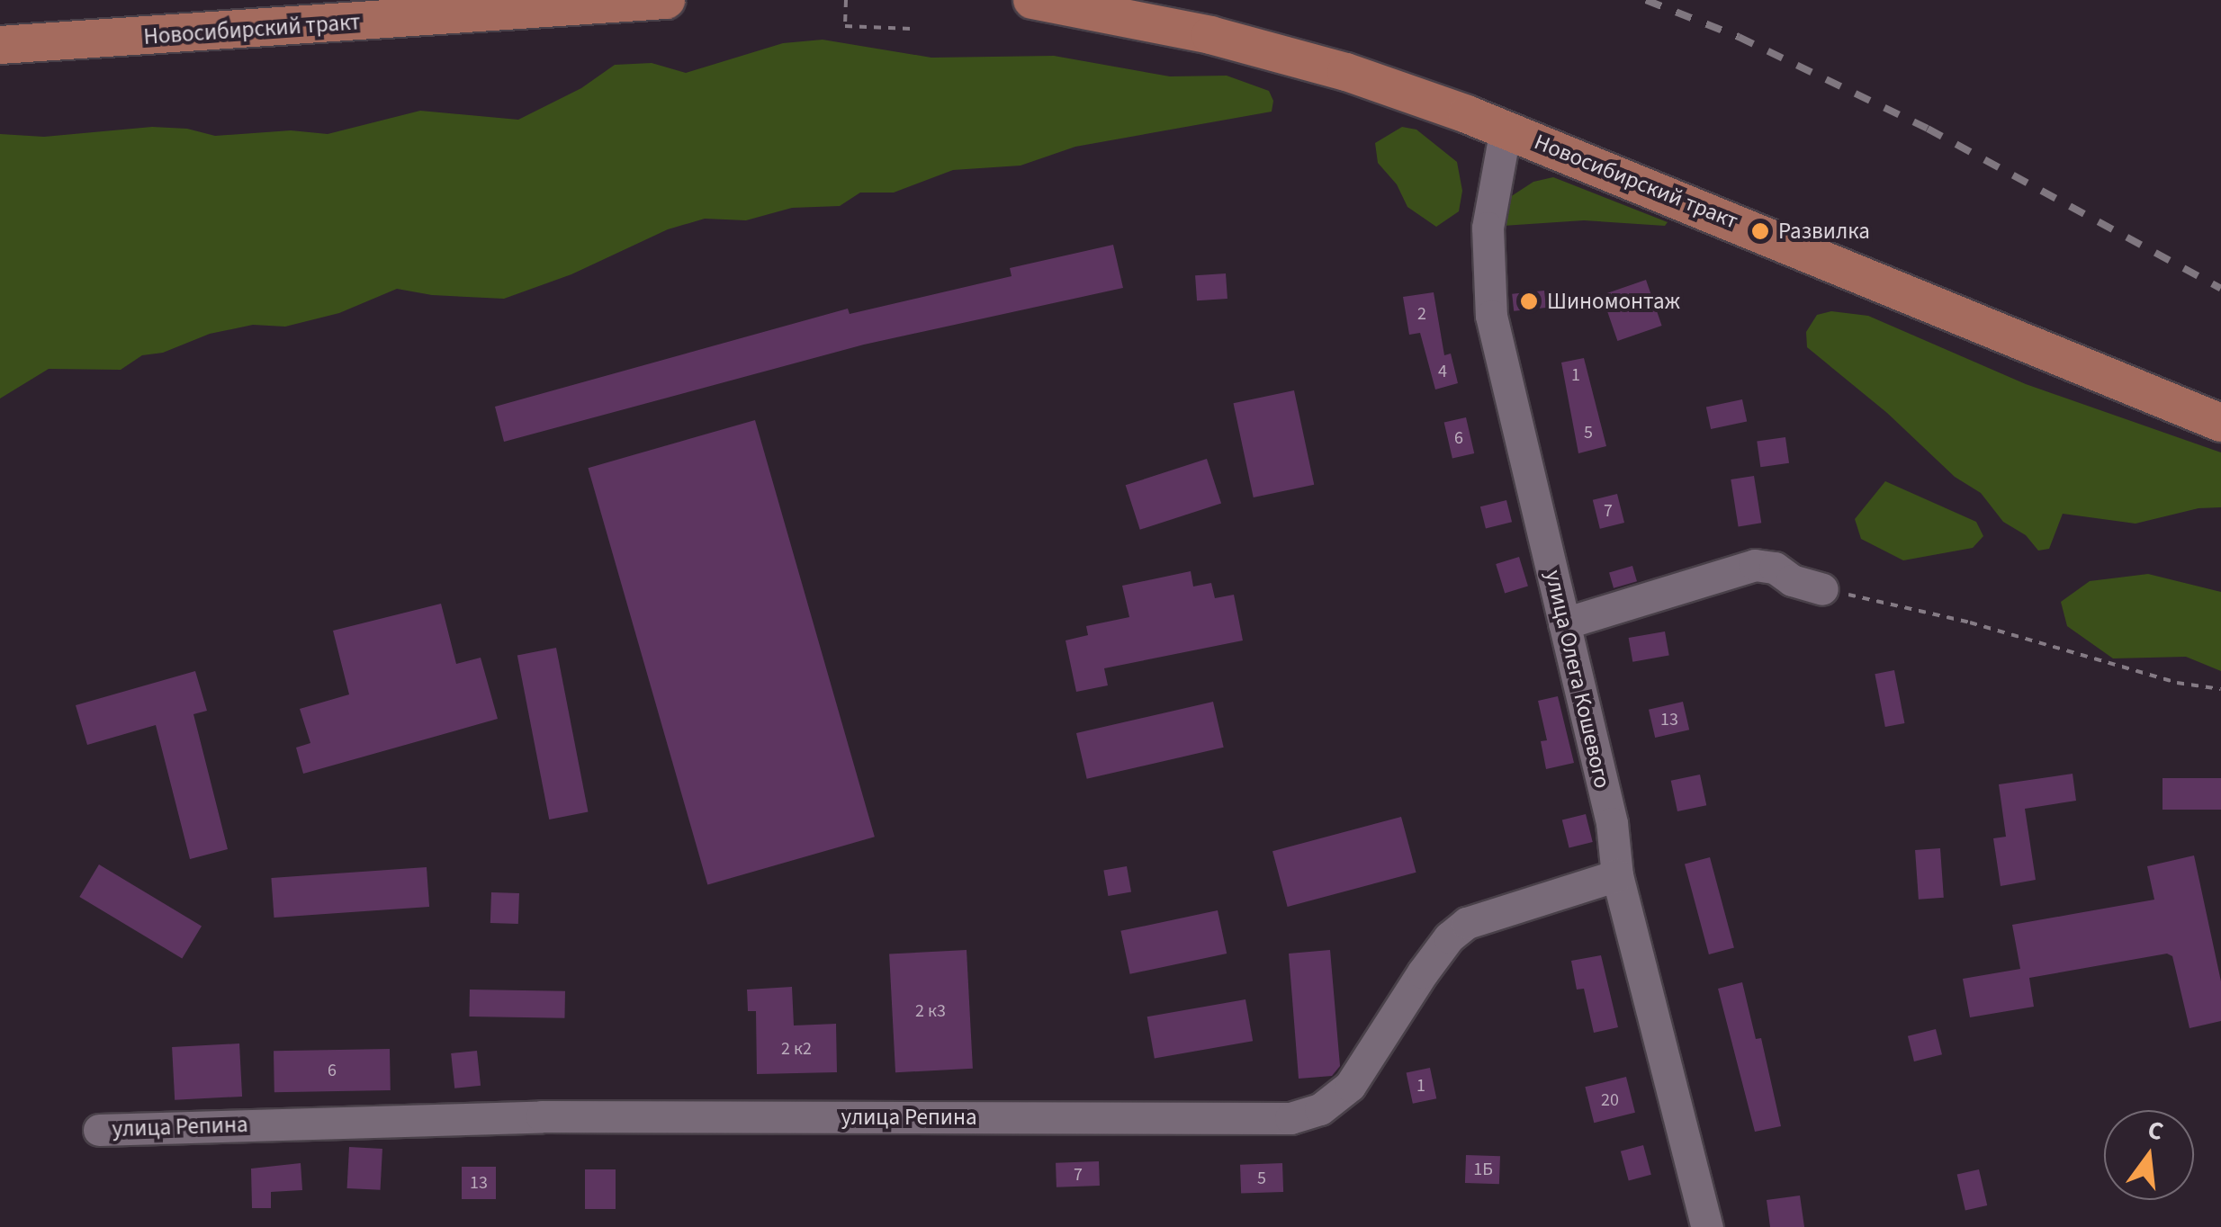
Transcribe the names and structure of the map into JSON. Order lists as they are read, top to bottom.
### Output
{
  "streets": {
    "main road": ["Новосибирский тракт"],
    "street": ["улица Олега Кошевого", "улица Репина"]
  },
  "crossings": [
    ["Новосибирский тракт", "улица Олега Кошевого"],
    ["улица Олега Кошевого", "улица Репина"]
  ],
  "places": ["Развилка", "Шиномонтаж"],
  "house_numbers": [
    "2",
    "4",
    "1",
    "5",
    "6",
    "7",
    "13",
    "2 к3",
    "2 к2",
    "6",
    "1",
    "20",
    "1Б",
    "7",
    "5",
    "13"
  ],
  "north": "top"
}
